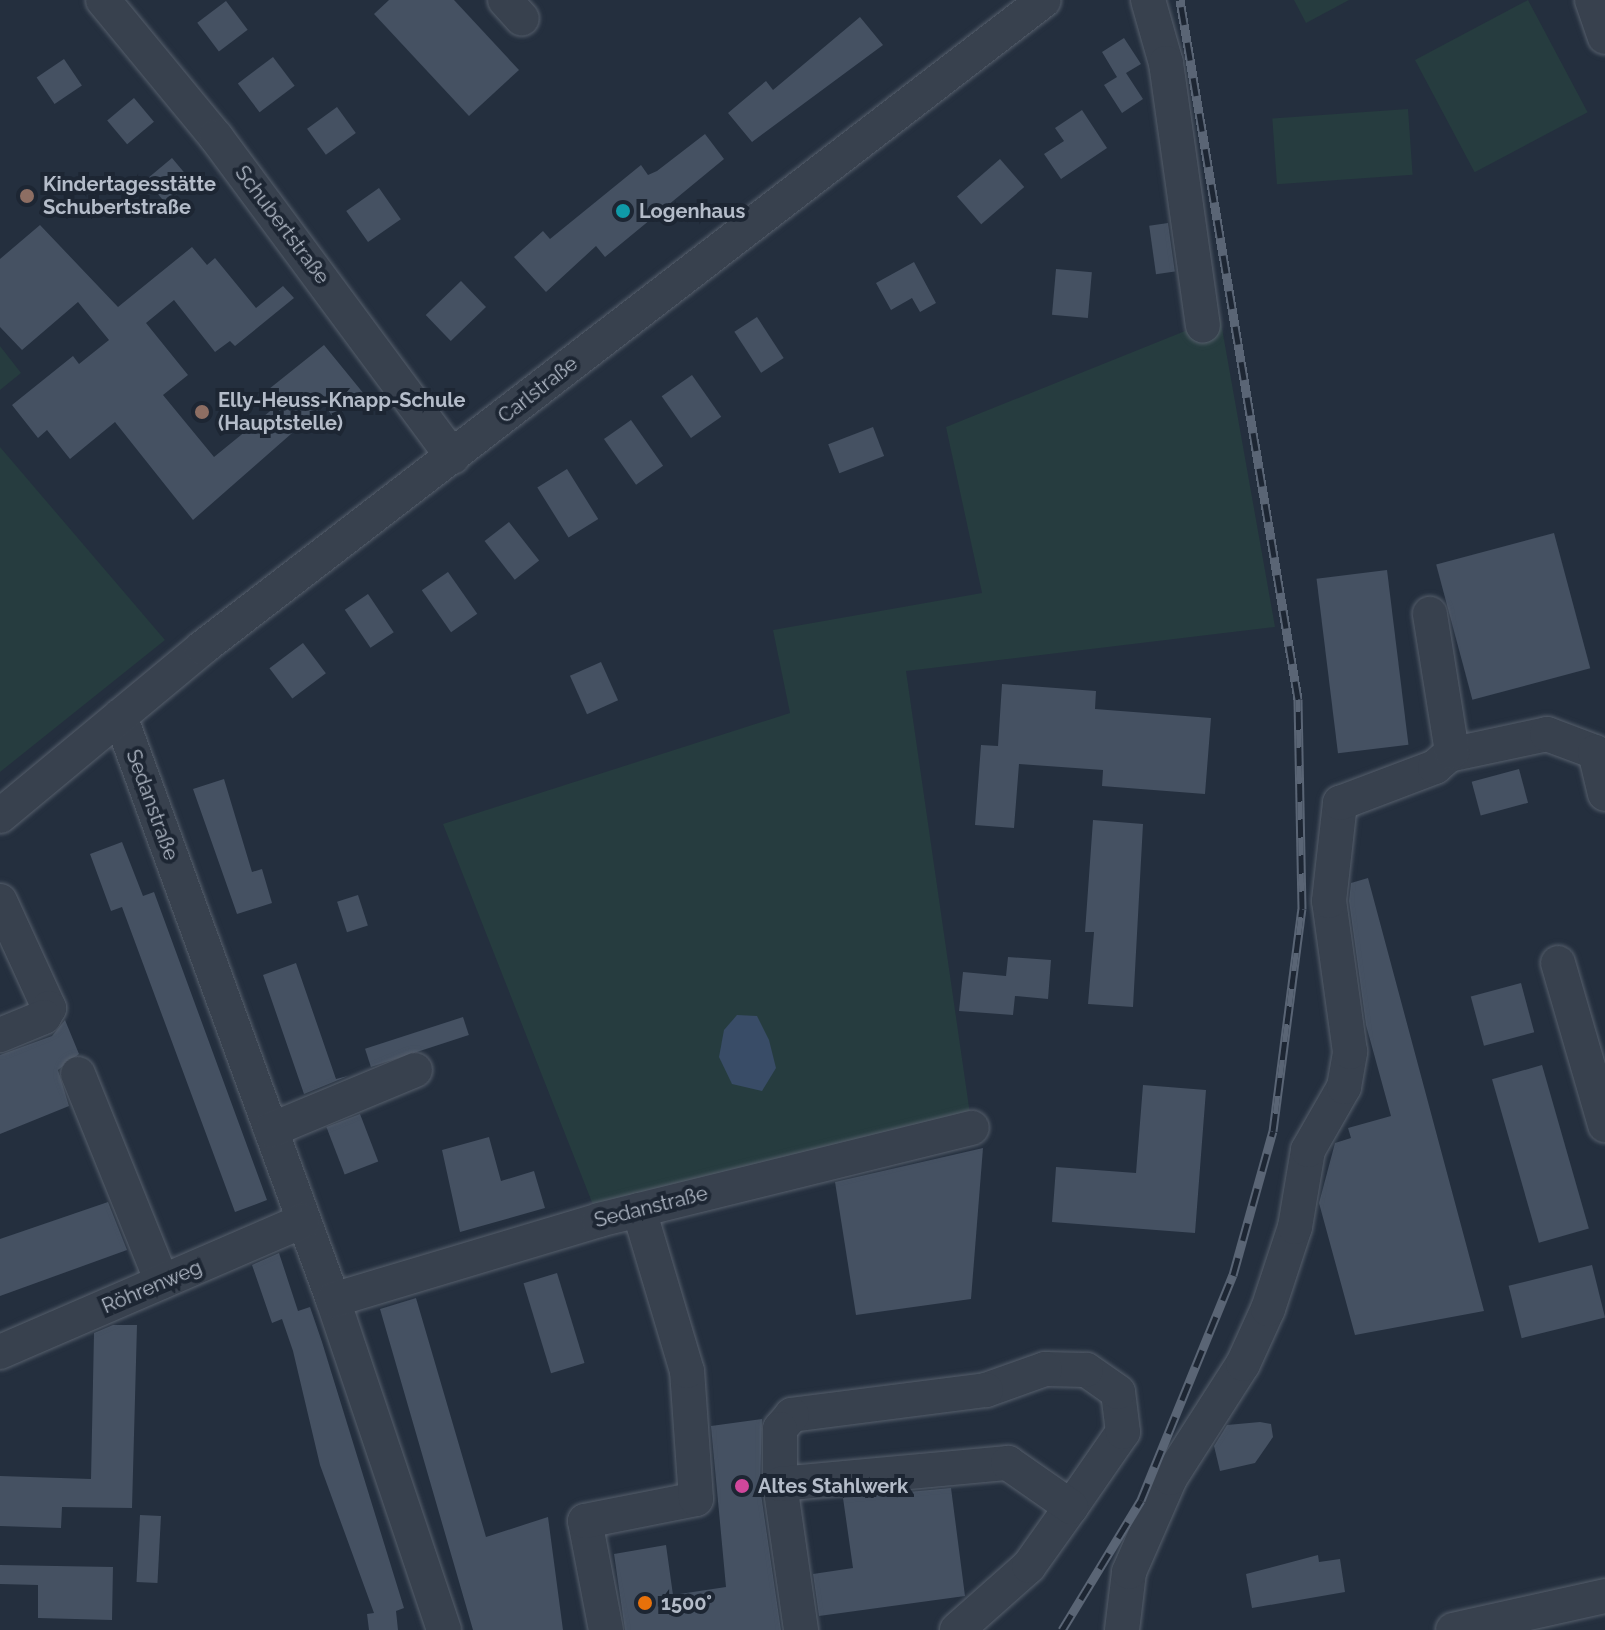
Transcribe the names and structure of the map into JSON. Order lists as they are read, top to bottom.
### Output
{
  "streets": {
    "street": [
      "Schubertstraße",
      "Carlstraße",
      "Sedanstraße",
      "Röhrenweg"
    ]
  },
  "crossings": [
    ["Schubertstraße", "Carlstraße"],
    ["Carlstraße", "Sedanstraße"],
    ["Sedanstraße", "Röhrenweg"]
  ],
  "places": [
    "Kindertagesstätte Schubertstraße",
    "Logenhaus",
    "Elly-Heuss-Knapp-Schule (Hauptstelle)",
    "Altes Stahlwerk",
    "1500°"
  ]
}
